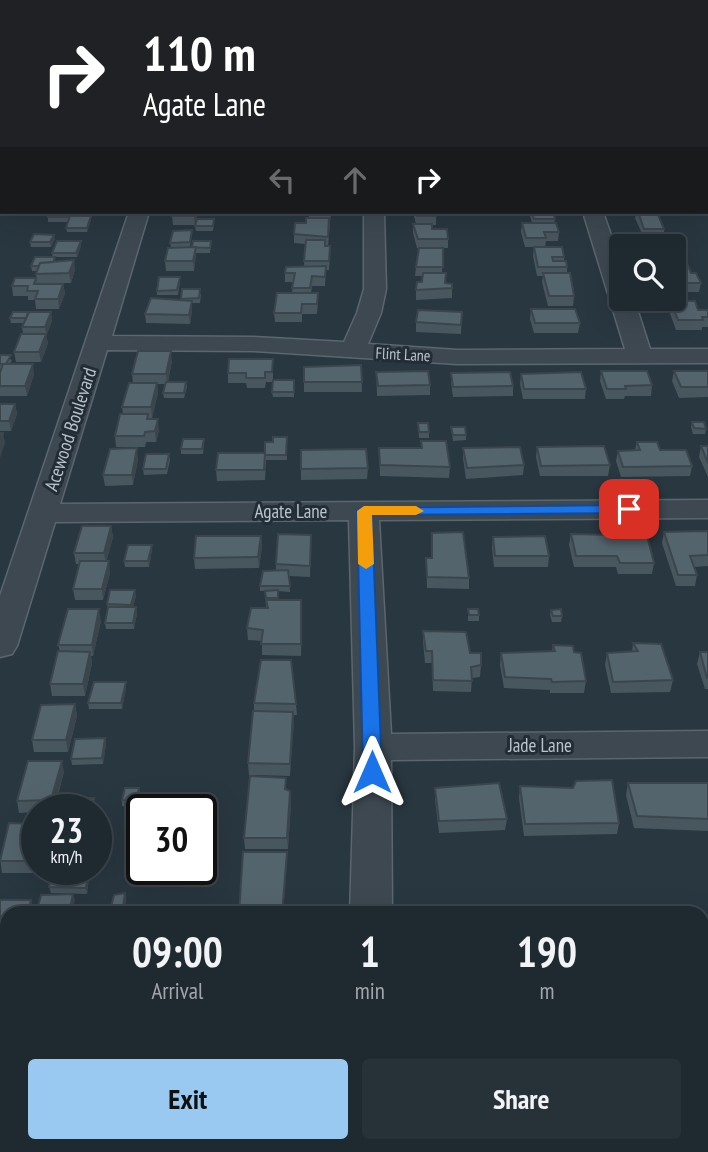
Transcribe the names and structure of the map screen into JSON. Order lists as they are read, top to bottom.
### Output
{
  "streets": {
    "street": [
      "Flint Lane",
      "Acewood Boulevard",
      "Agate Lane",
      "Jade Lane"
    ]
  },
  "crossings": [
    ["Flint Lane", "Acewood Boulevard"],
    ["Acewood Boulevard", "Agate Lane"]
  ],
  "page": {
    "turn": ["110 m", "Agate Lane"],
    "speed": "23 km/h",
    "limit": "30",
    "eta": [
      "09:00",
      "Arrival",
      "1",
      "min",
      "190",
      "m"
    ],
    "buttons": ["Exit", "Share"]
  }
}
